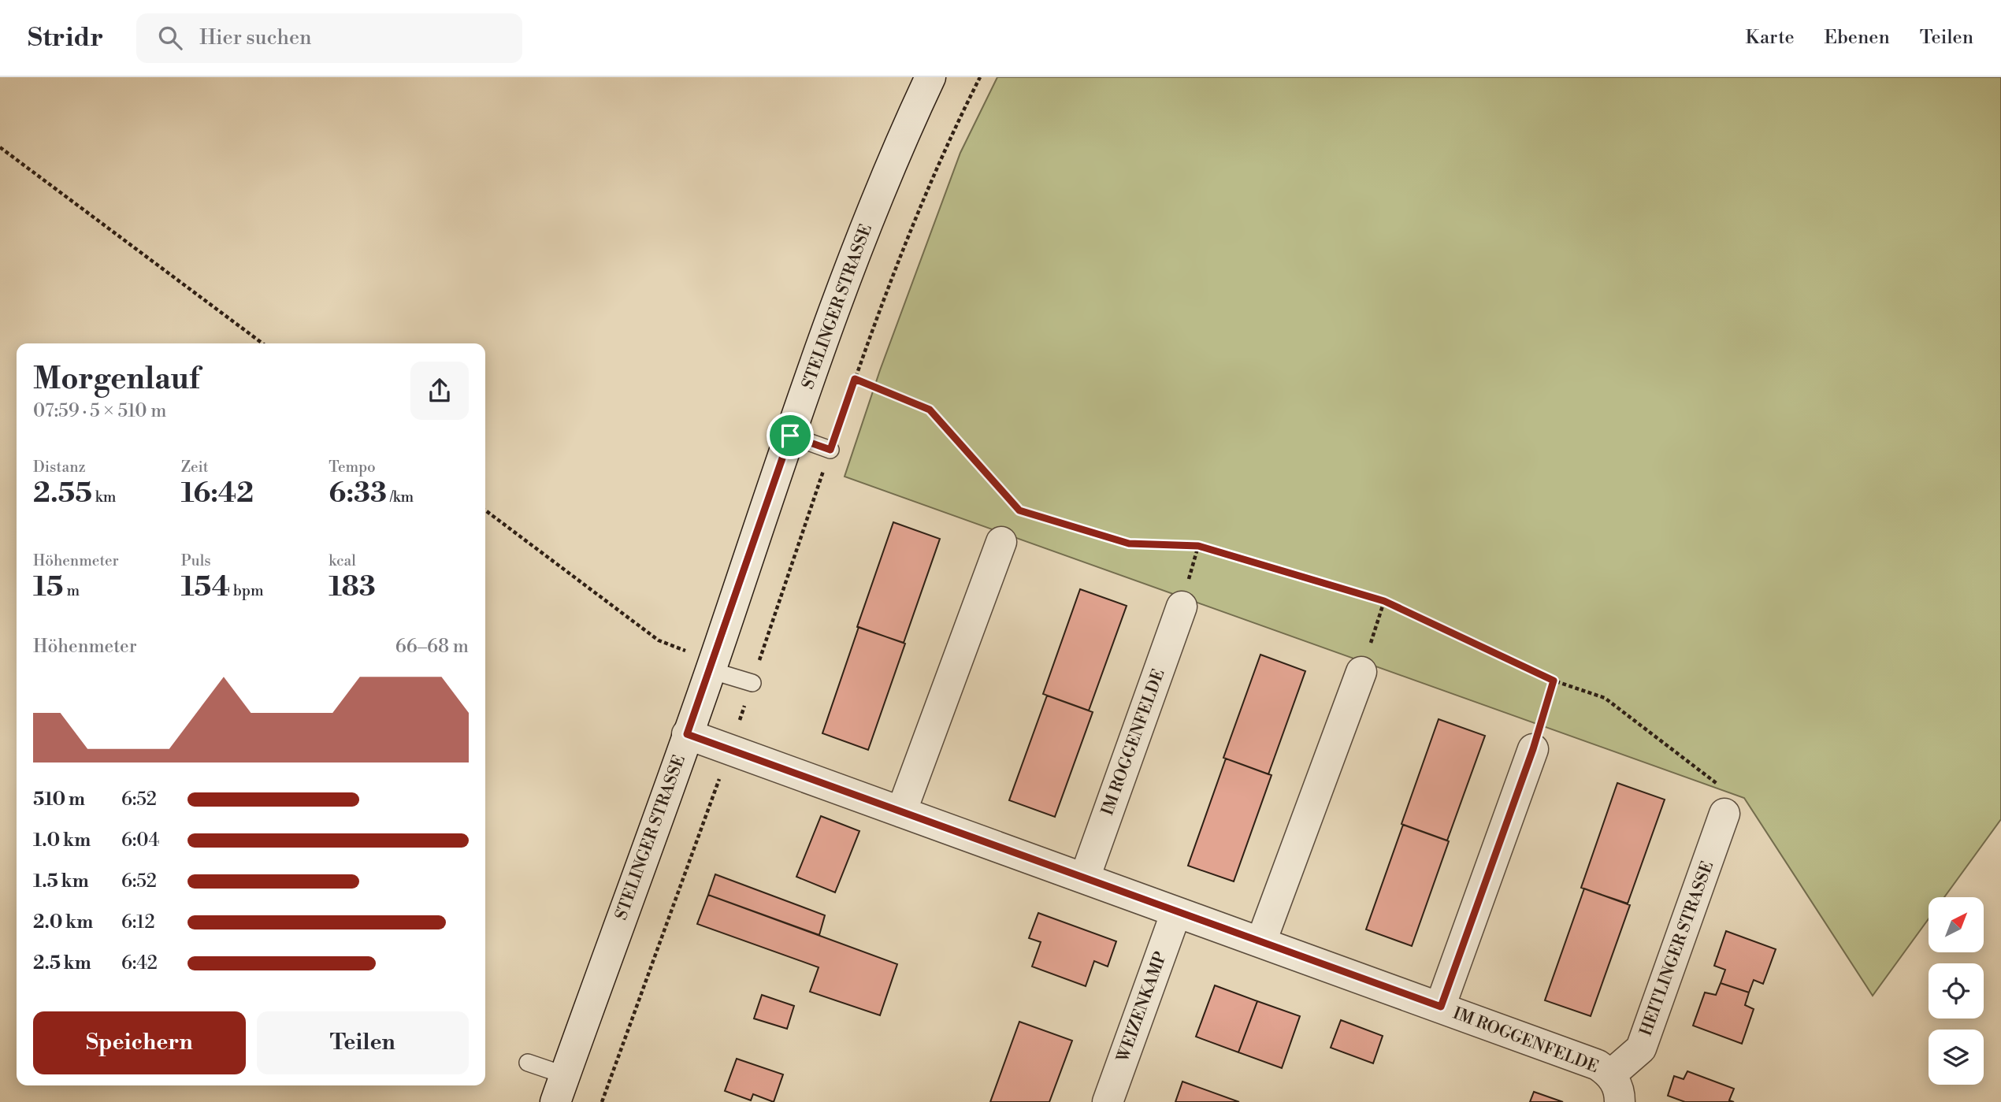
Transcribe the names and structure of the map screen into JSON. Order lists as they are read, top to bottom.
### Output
{
  "streets": {
    "street": [
      "STELINGER STRASSE",
      "IM ROGGENFELDE",
      "HEITLINGER STRASSE",
      "WEIZENKAMP"
    ]
  },
  "crossings": [
    ["STELINGER STRASSE", "IM ROGGENFELDE"],
    ["IM ROGGENFELDE", "HEITLINGER STRASSE"],
    ["IM ROGGENFELDE", "WEIZENKAMP"]
  ],
  "north": "top right",
  "page": {
    "header": "Stridr",
    "search": "Hier suchen",
    "nav": ["Karte", "Ebenen", "Teilen"],
    "heading": ["Morgenlauf", "07:59 · 5 × 510 m"],
    "stats": [
      ["Distanz", "2.55 km"],
      ["Zeit", "16:42"],
      ["Tempo", "6:33 /km"],
      ["Höhenmeter", "15 m"],
      ["Puls", "154 bpm"],
      ["kcal", "183"]
    ],
    "chart": ["Höhenmeter", "66–68 m"],
    "list": [
      {
        "name": "510 m",
        "note": "6:52"
      },
      {
        "name": "1.0 km",
        "note": "6:04"
      },
      {
        "name": "1.5 km",
        "note": "6:52"
      },
      {
        "name": "2.0 km",
        "note": "6:12"
      },
      {
        "name": "2.5 km",
        "note": "6:42"
      }
    ],
    "buttons": ["Speichern", "Teilen"]
  }
}
